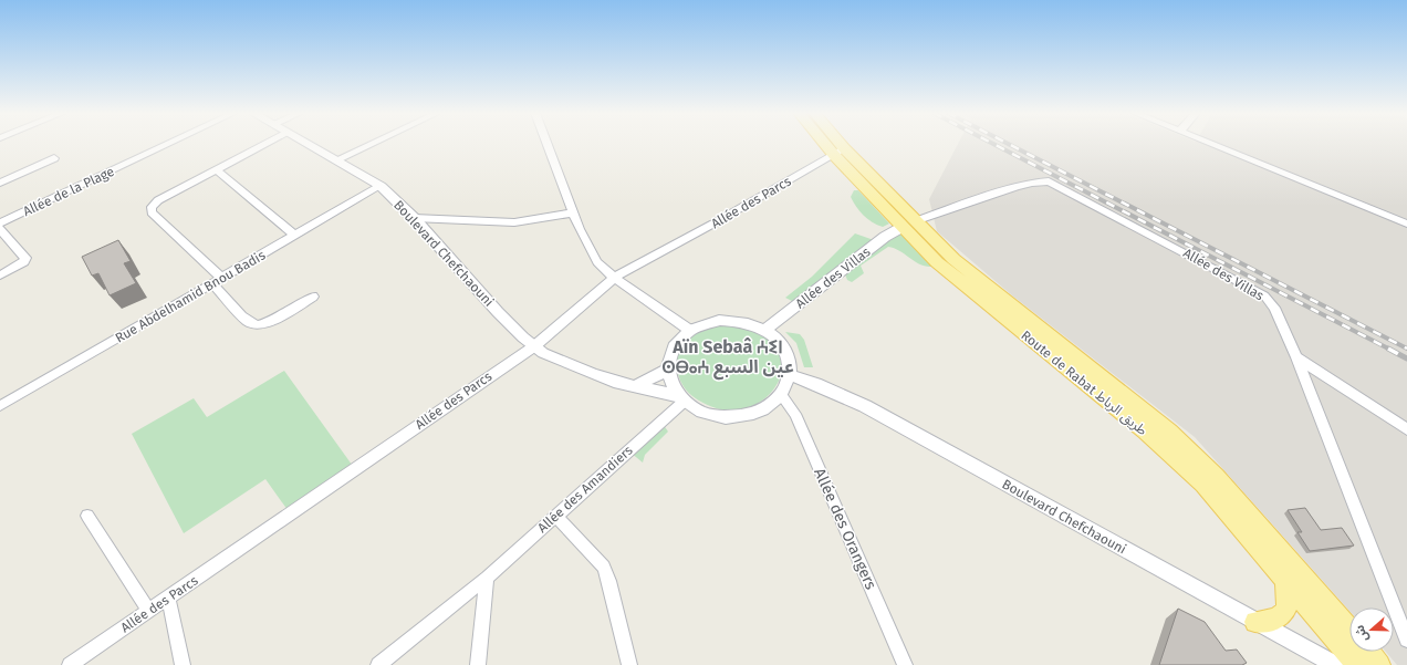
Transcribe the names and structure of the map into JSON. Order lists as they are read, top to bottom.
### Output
{
  "streets": {
    "main road": ["Route de Rabat طريق الرباط"],
    "street": [
      "Allée de la Plage",
      "Allée des Parcs",
      "Boulevard Chefchaouni",
      "Allée des Villas",
      "Rue Abdelhamid Bnou Badis",
      "Allée des Amandiers",
      "Allée des Orangers"
    ]
  },
  "crossings": [
    ["Allée des Parcs", "Boulevard Chefchaouni"],
    ["Allée des Parcs", "Route de Rabat طريق الرباط"],
    ["Boulevard Chefchaouni", "Allée des Villas"],
    ["Boulevard Chefchaouni", "Rue Abdelhamid Bnou Badis"],
    ["Boulevard Chefchaouni", "Allée des Amandiers"],
    ["Boulevard Chefchaouni", "Allée des Orangers"],
    ["Allée des Villas", "Route de Rabat طريق الرباط"],
    ["Allée des Villas", "Allée des Amandiers"],
    ["Allée des Villas", "Allée des Orangers"],
    ["Allée des Amandiers", "Allée des Orangers"]
  ],
  "districts": ["Aïn Sebaâ ⵄⵉⵏ ⵙⴱⴰⵄ عين السبع"],
  "north": "left"
}
